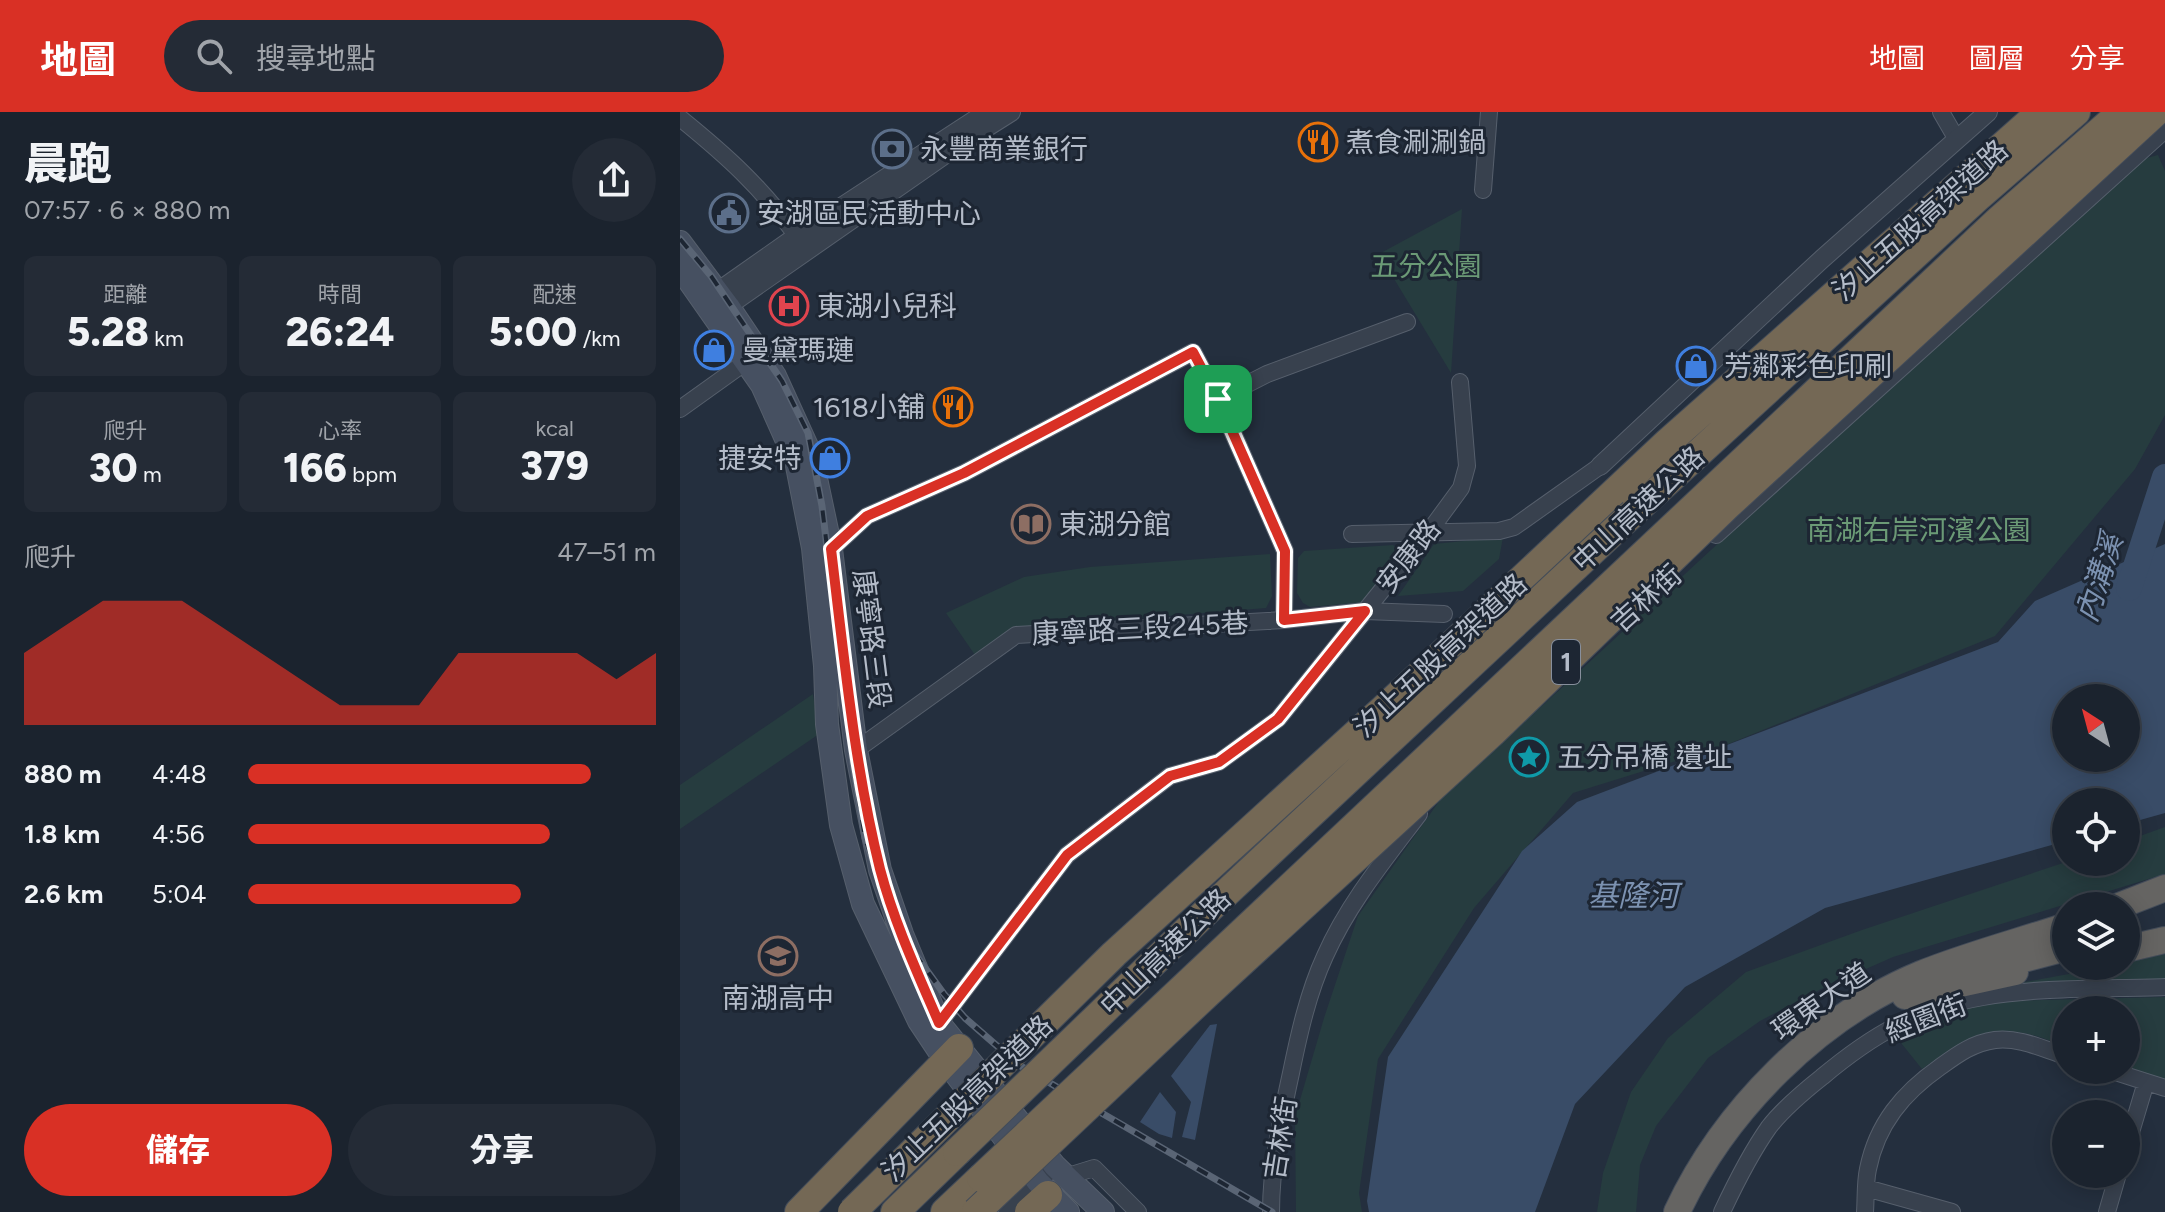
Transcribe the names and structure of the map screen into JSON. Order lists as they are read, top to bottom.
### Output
{
  "streets": {
    "highway": [
      "汐止五股高架道路",
      "中山高速公路",
      "1",
      "環東大道"
    ],
    "main road": ["康寧路三段"],
    "street": [
      "安康路",
      "吉林街",
      "康寧路三段245巷",
      "經園街"
    ]
  },
  "crossings": [
    ["安康路", "康寧路三段245巷"],
    ["安康路", "康寧路三段"],
    ["康寧路三段245巷", "康寧路三段"]
  ],
  "water": ["內溝溪", "基隆河"],
  "parks": ["五分公園", "南湖右岸河濱公園"],
  "places": {
    "restaurant": ["煮食涮涮鍋", "1618小舖"],
    "bank": ["永豐商業銀行"],
    "public building": ["安湖區民活動中心"],
    "hospital": ["東湖小兒科"],
    "shop": ["曼黛瑪璉", "芳鄰彩色印刷", "捷安特"],
    "library": ["東湖分館"],
    "place": ["五分吊橋 遺址"],
    "school or university": ["南湖高中"]
  },
  "north": "top left",
  "page": {
    "header": "地圖",
    "search": "搜尋地點",
    "nav": ["地圖", "圖層", "分享"],
    "heading": ["晨跑", "07:57 · 6 × 880 m"],
    "stats": [
      ["距離", "5.28 km"],
      ["時間", "26:24"],
      ["配速", "5:00 /km"],
      ["爬升", "30 m"],
      ["心率", "166 bpm"],
      ["kcal", "379"]
    ],
    "chart": ["爬升", "47–51 m"],
    "map_buttons": ["+", "−"],
    "list": [
      {
        "name": "880 m",
        "note": "4:48"
      },
      {
        "name": "1.8 km",
        "note": "4:56"
      },
      {
        "name": "2.6 km",
        "note": "5:04"
      }
    ],
    "buttons": ["儲存", "分享"]
  }
}
